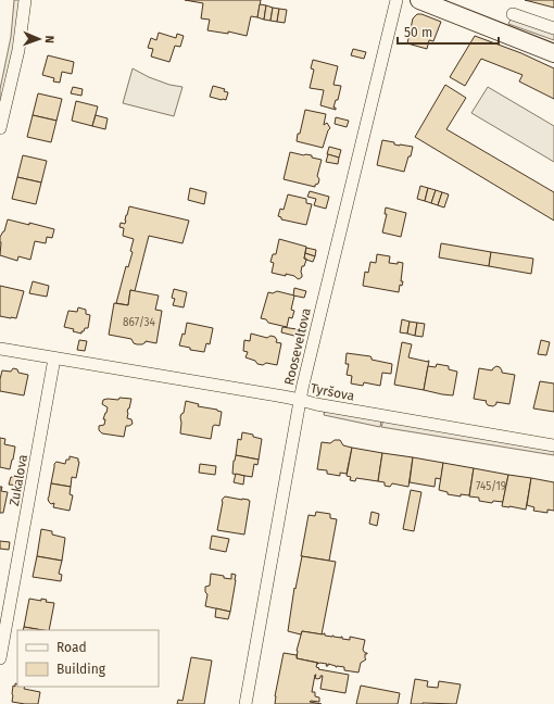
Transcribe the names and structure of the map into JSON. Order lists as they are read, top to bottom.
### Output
{
  "streets": {
    "street": ["Rooseveltova", "Tyršova", "Zukalova"]
  },
  "crossings": [
    ["Rooseveltova", "Tyršova"],
    ["Tyršova", "Zukalova"]
  ],
  "house_numbers": ["867/34", "745/19"],
  "legend": ["Road", "Building"],
  "scale_bar": "50 m",
  "north": "right"
}
